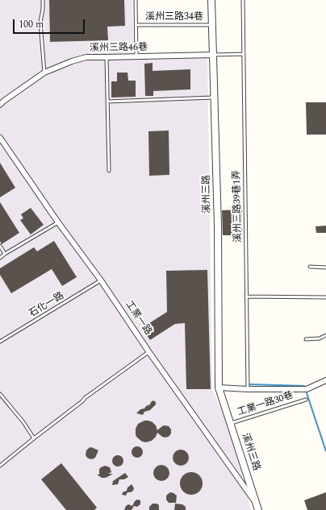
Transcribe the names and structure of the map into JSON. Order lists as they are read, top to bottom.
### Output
{
  "streets": {
    "street": ["溪州三路46巷", "溪州三路", "工業一路"],
    "lane": [
      "溪州三路34巷",
      "溪州三路39巷1弄",
      "石化一路",
      "工業一路30巷"
    ]
  },
  "crossings": [
    ["溪州三路34巷", "溪州三路"],
    ["溪州三路46巷", "溪州三路"],
    ["溪州三路", "工業一路"],
    ["溪州三路", "工業一路30巷"],
    ["石化一路", "工業一路"]
  ],
  "scale_bar": "100 m"
}
